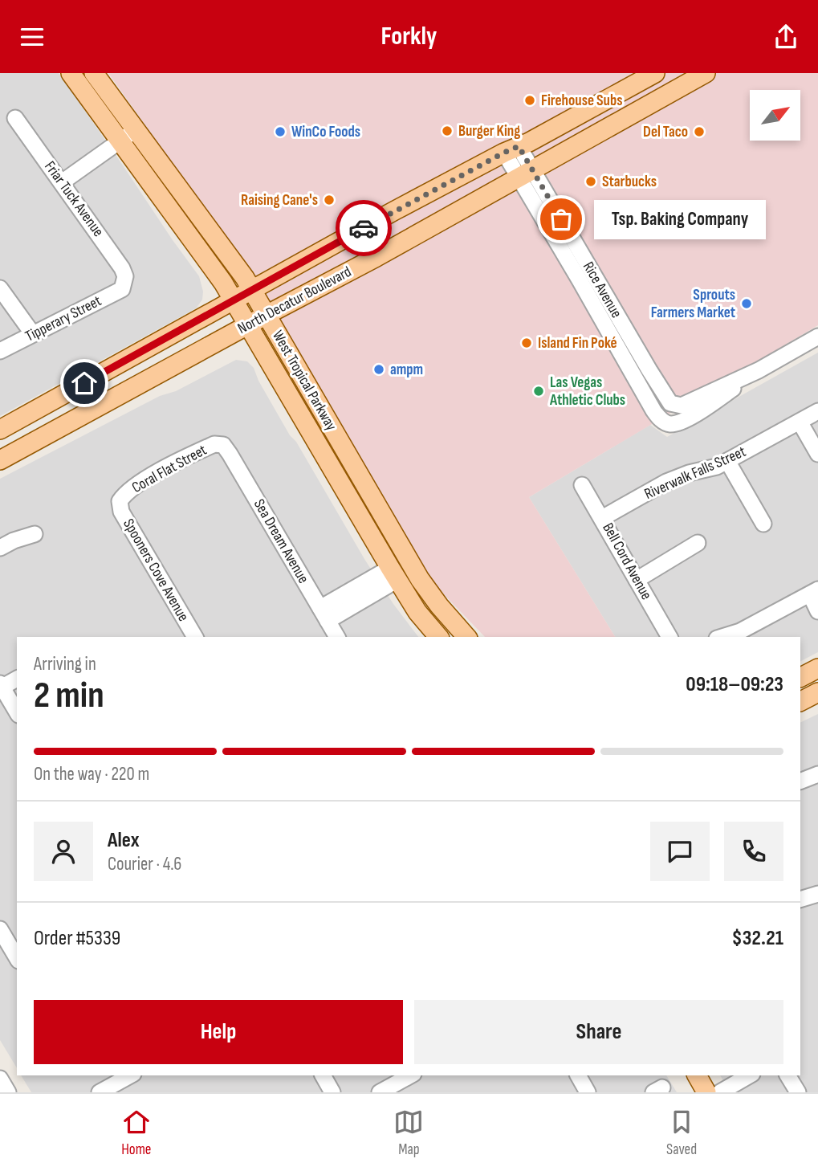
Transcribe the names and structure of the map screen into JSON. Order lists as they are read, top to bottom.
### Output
{
  "streets": {
    "main road": ["North Decatur Boulevard", "West Tropical Parkway"],
    "street": [
      "Friar Tuck Avenue",
      "Rice Avenue",
      "Tipperary Street",
      "Coral Flat Street",
      "Riverwalk Falls Street",
      "Sea Dream Avenue",
      "Bell Cord Avenue",
      "Spooners Cove Avenue"
    ]
  },
  "crossings": [
    ["Friar Tuck Avenue", "Tipperary Street"],
    ["Rice Avenue", "North Decatur Boulevard"],
    ["North Decatur Boulevard", "West Tropical Parkway"],
    ["Coral Flat Street", "Sea Dream Avenue"],
    ["Coral Flat Street", "Spooners Cove Avenue"],
    ["Riverwalk Falls Street", "Bell Cord Avenue"]
  ],
  "places": [
    "Firehouse Subs",
    "Burger King",
    "WinCo Foods",
    "Del Taco",
    "Starbucks",
    "Raising Cane's",
    "Tsp. Baking Company",
    "Sprouts Farmers Market",
    "Island Fin Poké",
    "ampm",
    "Las Vegas Athletic Clubs"
  ],
  "north": "top right",
  "page": {
    "header": "Forkly",
    "bubble": "Tsp. Baking Company",
    "heading": ["2 min", "Arriving in", "09:18–09:23"],
    "panel": [
      "Alex",
      "Courier · 4.6",
      "Order #5339",
      "$32.21"
    ],
    "bar": "On the way · 220 m",
    "buttons": ["Help", "Share"],
    "tabs": ["Home", "Map", "Saved"]
  }
}
